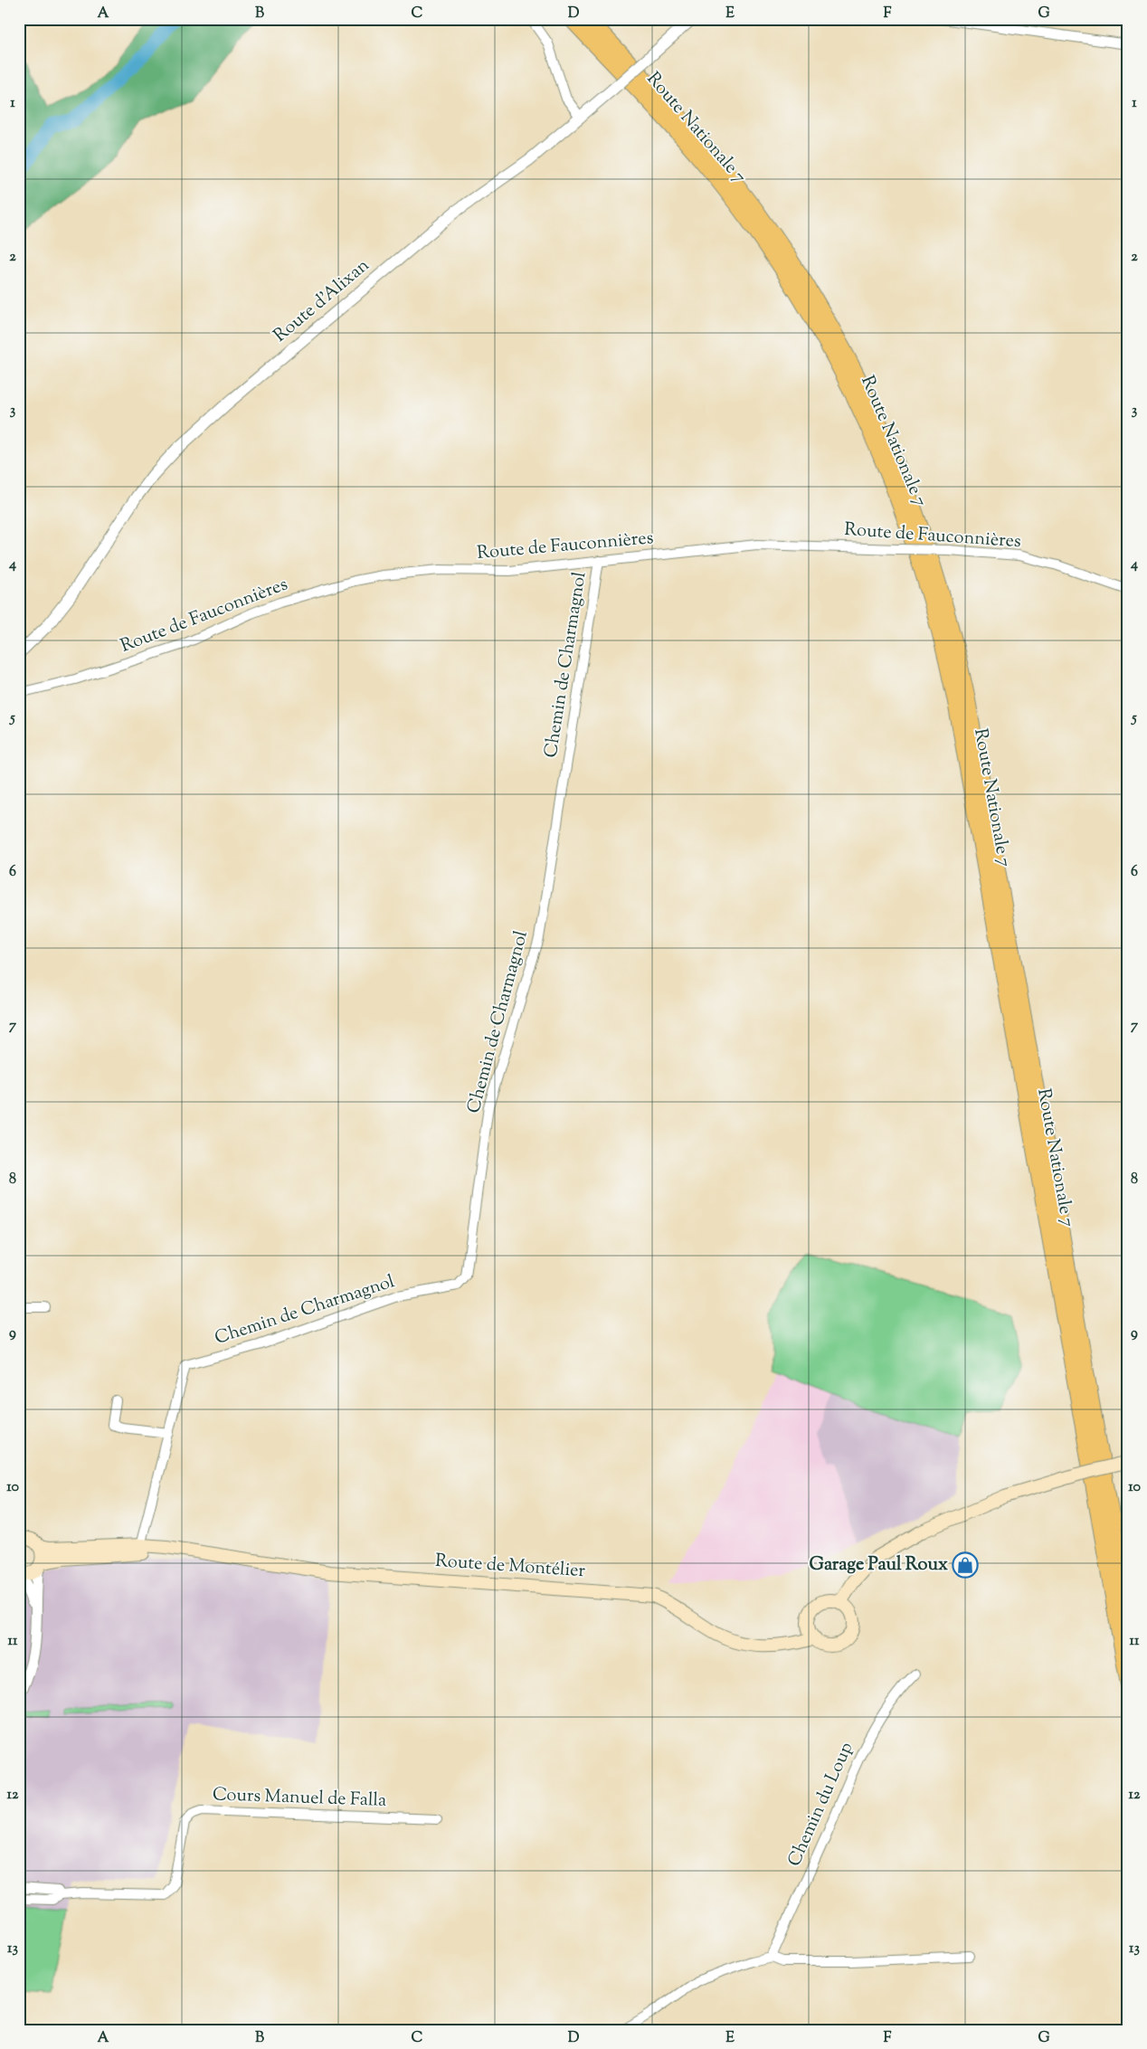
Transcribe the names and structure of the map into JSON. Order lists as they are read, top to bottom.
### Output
{
  "streets": {
    "highway": ["Route Nationale 7"],
    "main road": ["Route de Montélier"],
    "street": [
      "Route d'Alixan",
      "Route de Fauconnières",
      "Chemin de Charmagnol",
      "Cours Manuel de Falla",
      "Chemin du Loup"
    ]
  },
  "crossings": [
    ["Route de Fauconnières", "Chemin de Charmagnol"],
    ["Chemin de Charmagnol", "Route de Montélier"]
  ],
  "places": {
    "shop": ["Garage Paul Roux"]
  },
  "grid": {
    "columns": [
      "A",
      "B",
      "C",
      "D",
      "E",
      "F",
      "G"
    ],
    "rows": [
      "1",
      "2",
      "3",
      "4",
      "5",
      "6",
      "7",
      "8",
      "9",
      "10",
      "11",
      "12",
      "13"
    ]
  }
}
